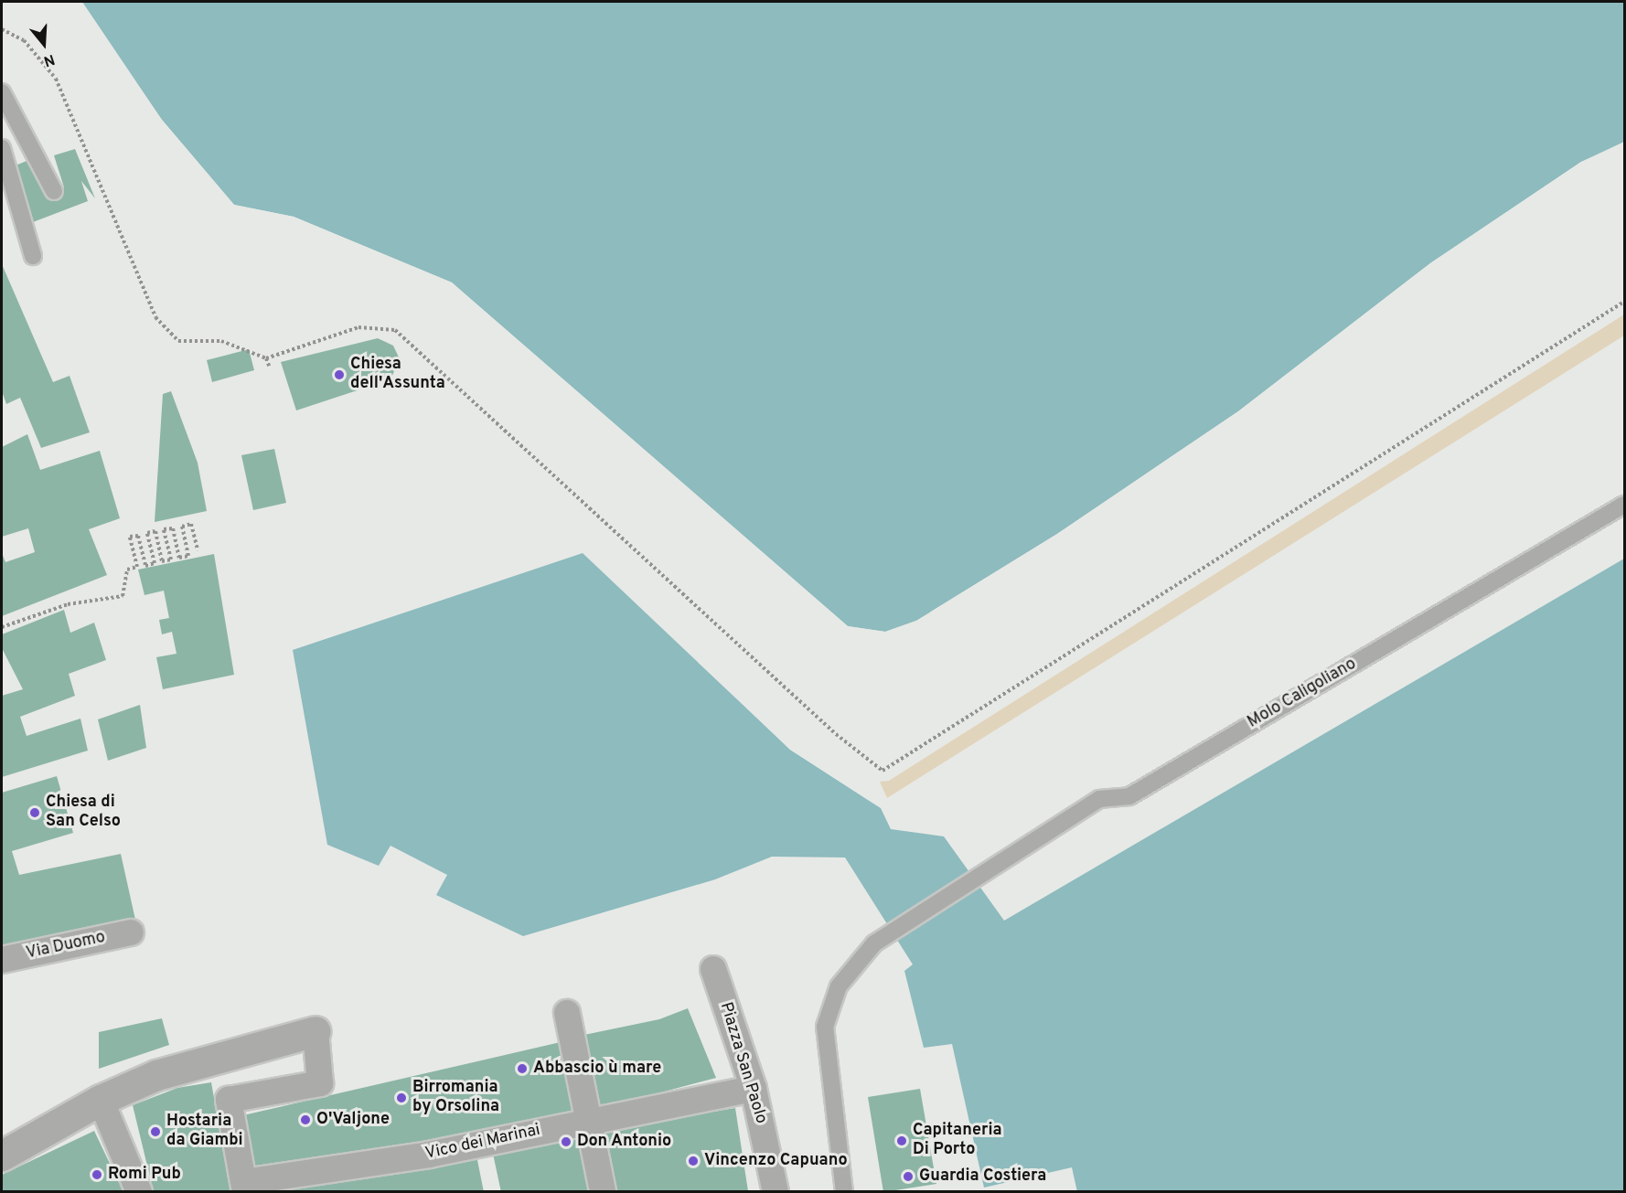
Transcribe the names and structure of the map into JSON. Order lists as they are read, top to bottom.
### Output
{
  "streets": {
    "street": ["Via Duomo", "Piazza San Paolo", "Vico dei Marinai"],
    "lane": ["Molo Caligoliano"]
  },
  "crossings": [
    ["Piazza San Paolo", "Vico dei Marinai"]
  ],
  "places": [
    "Chiesa dell'Assunta",
    "Chiesa di San Celso",
    "Abbascio ù mare",
    "Birromania by Orsolina",
    "O'Valjone",
    "Hostaria da Giambi",
    "Capitaneria Di Porto",
    "Don Antonio",
    "Vincenzo Capuano",
    "Romi Pub",
    "Guardia Costiera"
  ],
  "north": "bottom"
}
